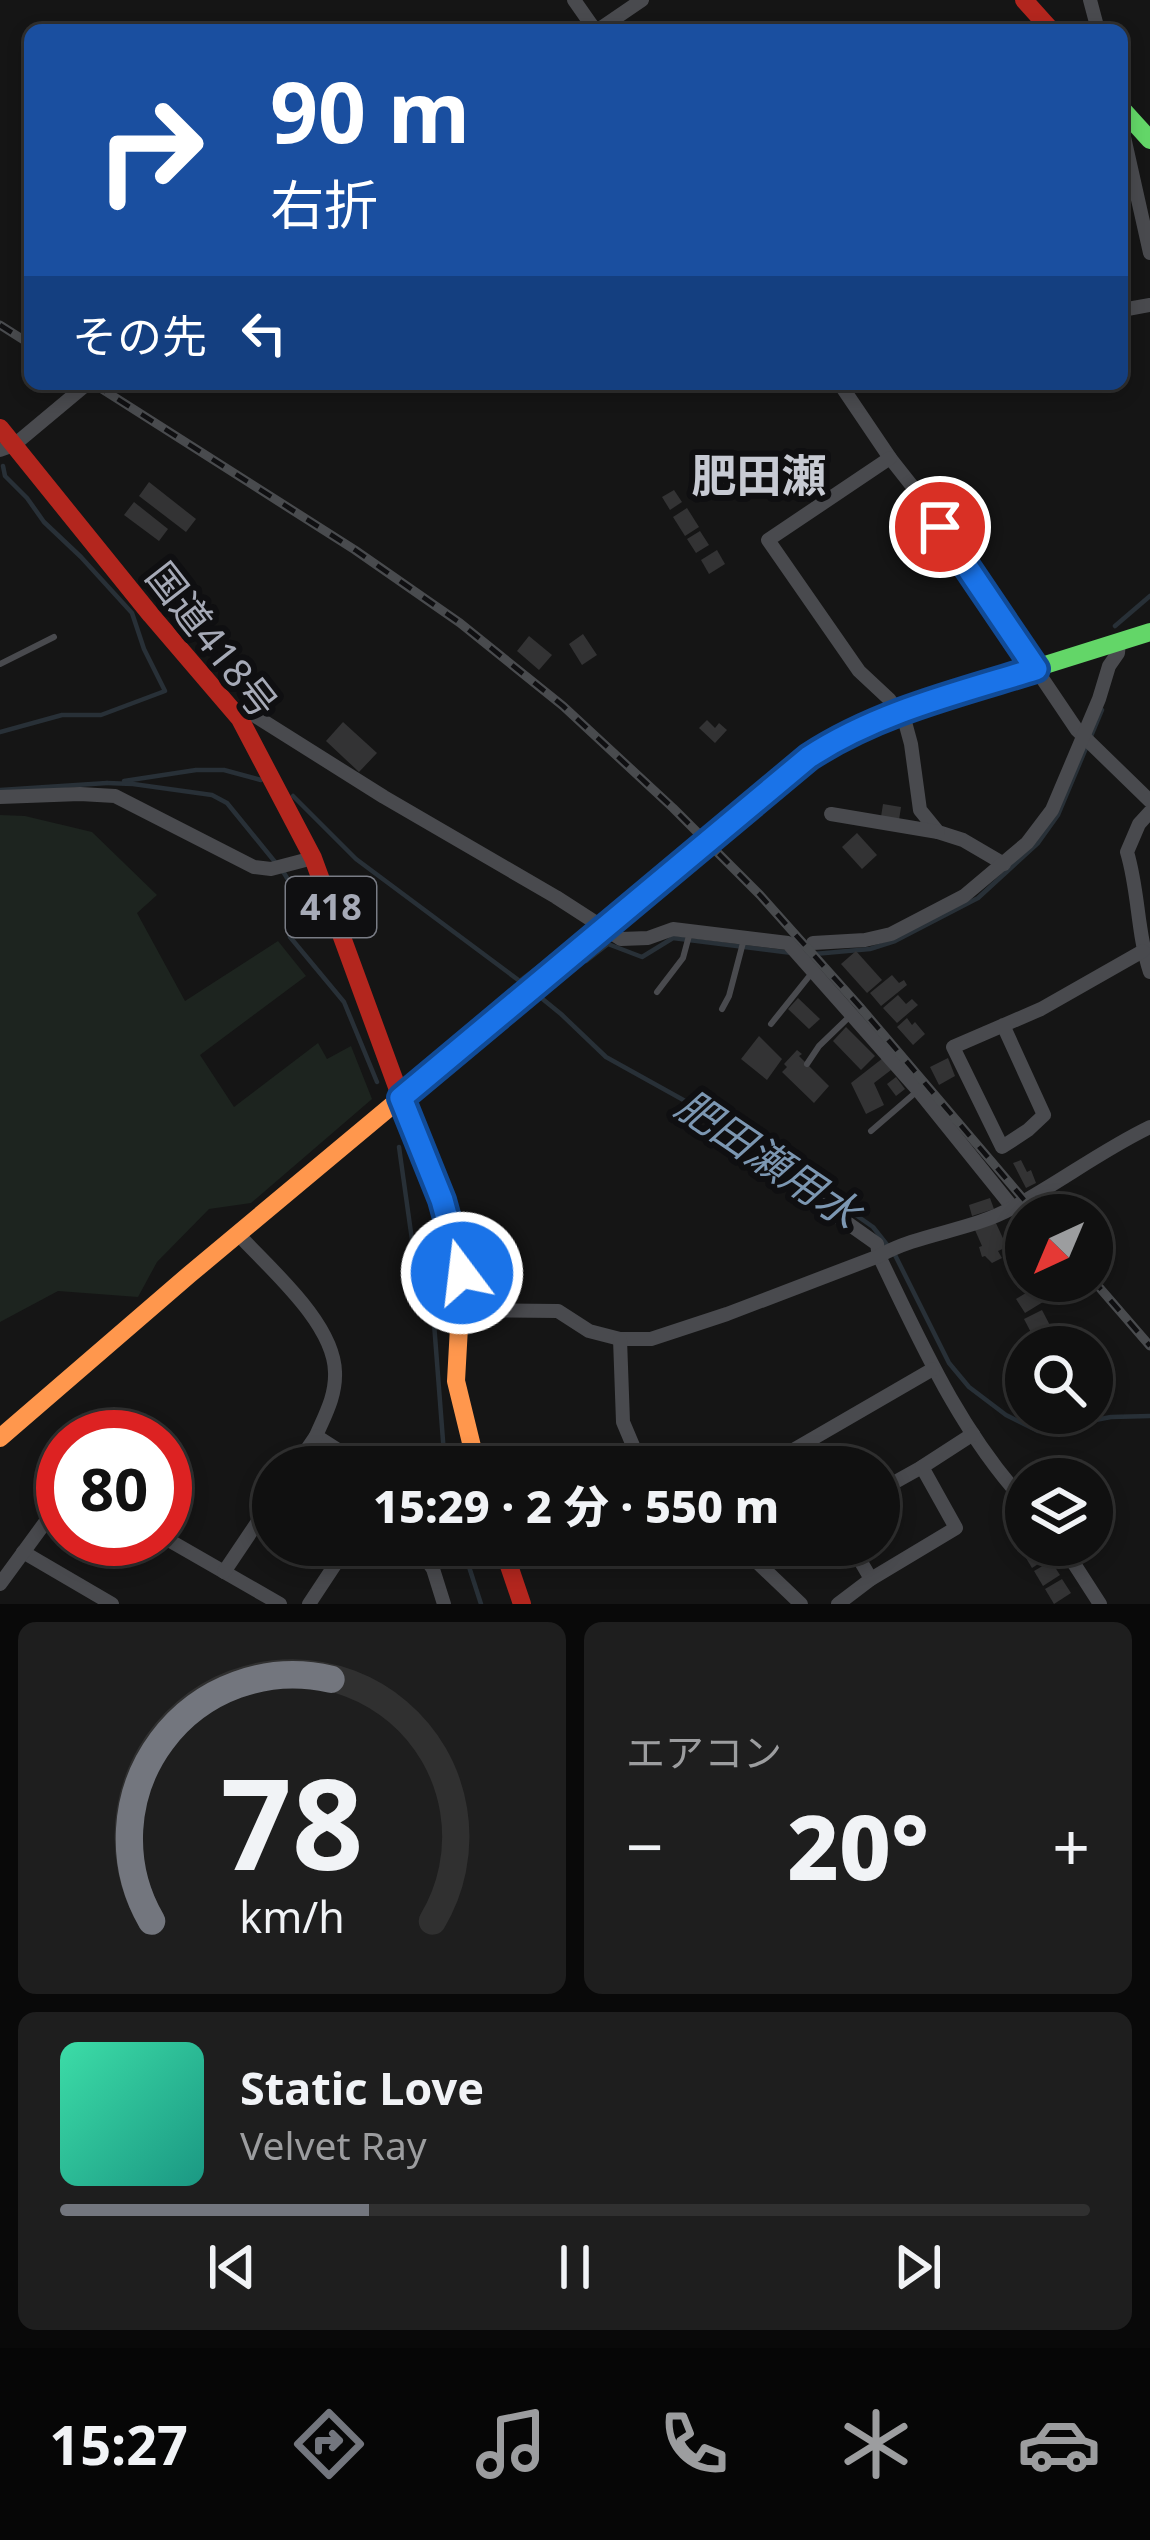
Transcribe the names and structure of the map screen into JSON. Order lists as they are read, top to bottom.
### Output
{
  "streets": {
    "main road": ["国道418号", "418"]
  },
  "districts": ["肥田瀬"],
  "water": ["肥田瀬用水"],
  "north": "bottom left",
  "page": {
    "turn": ["90 m", "右折"],
    "then": "その先",
    "limit": "80",
    "trip": "15:29 · 2 分 · 550 m",
    "tile": "エアコン",
    "heat": ["−", "20°", "+"],
    "song": ["Static Love", "Velvet Ray"],
    "tabs": "15:27",
    "gauge": ["78", "km/h"]
  }
}
